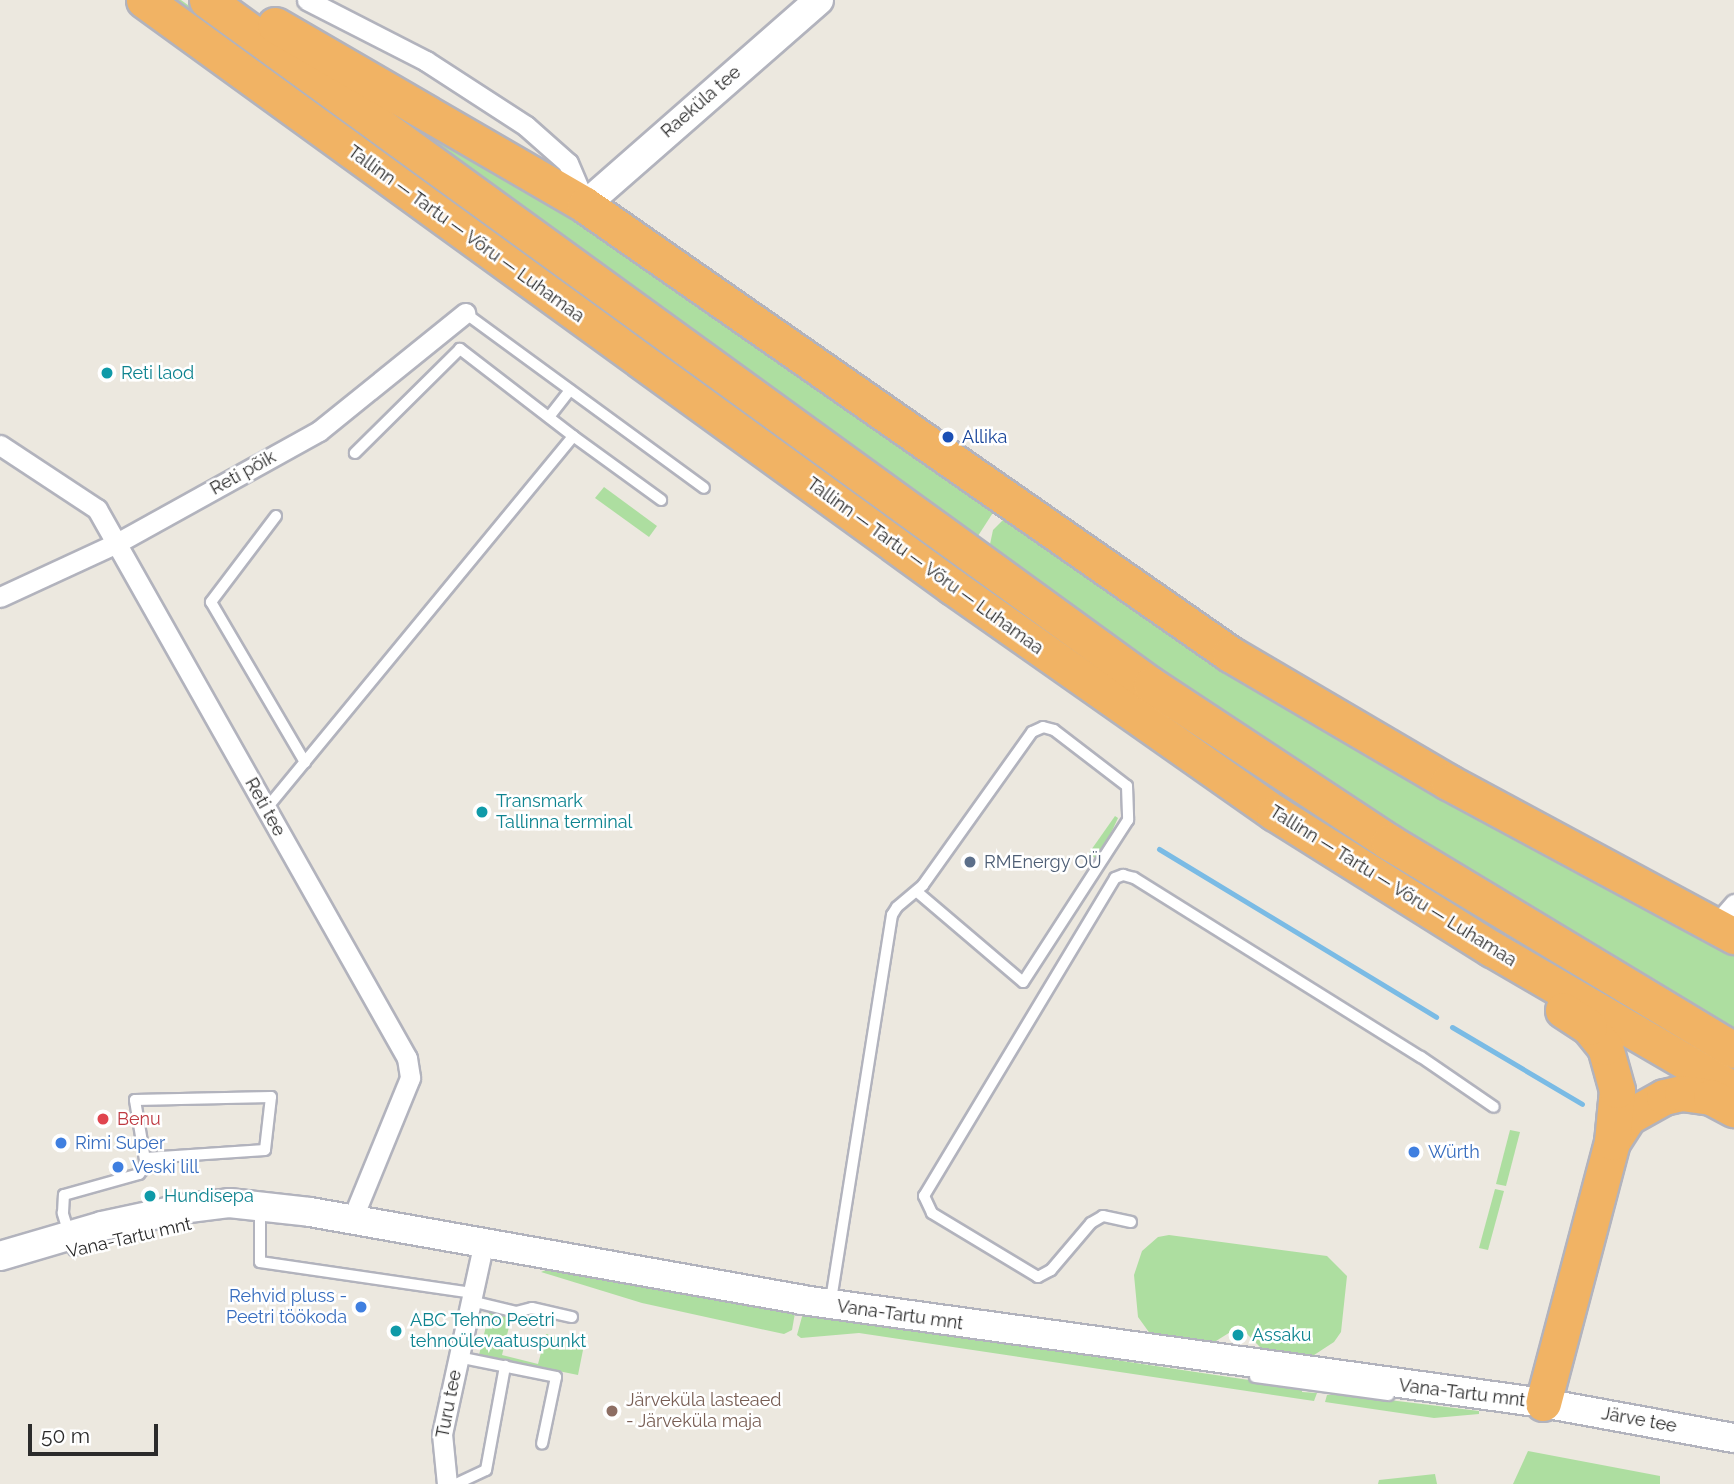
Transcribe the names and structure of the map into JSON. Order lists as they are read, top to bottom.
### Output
{
  "streets": {
    "highway": ["Tallinn — Tartu — Võru — Luhamaa"],
    "street": [
      "Raeküla tee",
      "Reti põik",
      "Reti tee",
      "Vana-Tartu mnt",
      "Turu tee",
      "Järve tee"
    ]
  },
  "crossings": [
    ["Reti põik", "Reti tee"],
    ["Reti tee", "Vana-Tartu mnt"],
    ["Vana-Tartu mnt", "Turu tee"],
    ["Vana-Tartu mnt", "Järve tee"]
  ],
  "places": [
    "Reti laod",
    "Allika",
    "Transmark Tallinna terminal",
    "RMEnergy OÜ",
    "Benu",
    "Rimi Super",
    "Würth",
    "Veski lill",
    "Hundisepa",
    "Rehvid pluss - Peetri töökoda",
    "ABC Tehno Peetri tehnoülevaatuspunkt",
    "Assaku",
    "Järveküla lasteaed - Järveküla maja"
  ],
  "scale_bar": "50 m"
}
